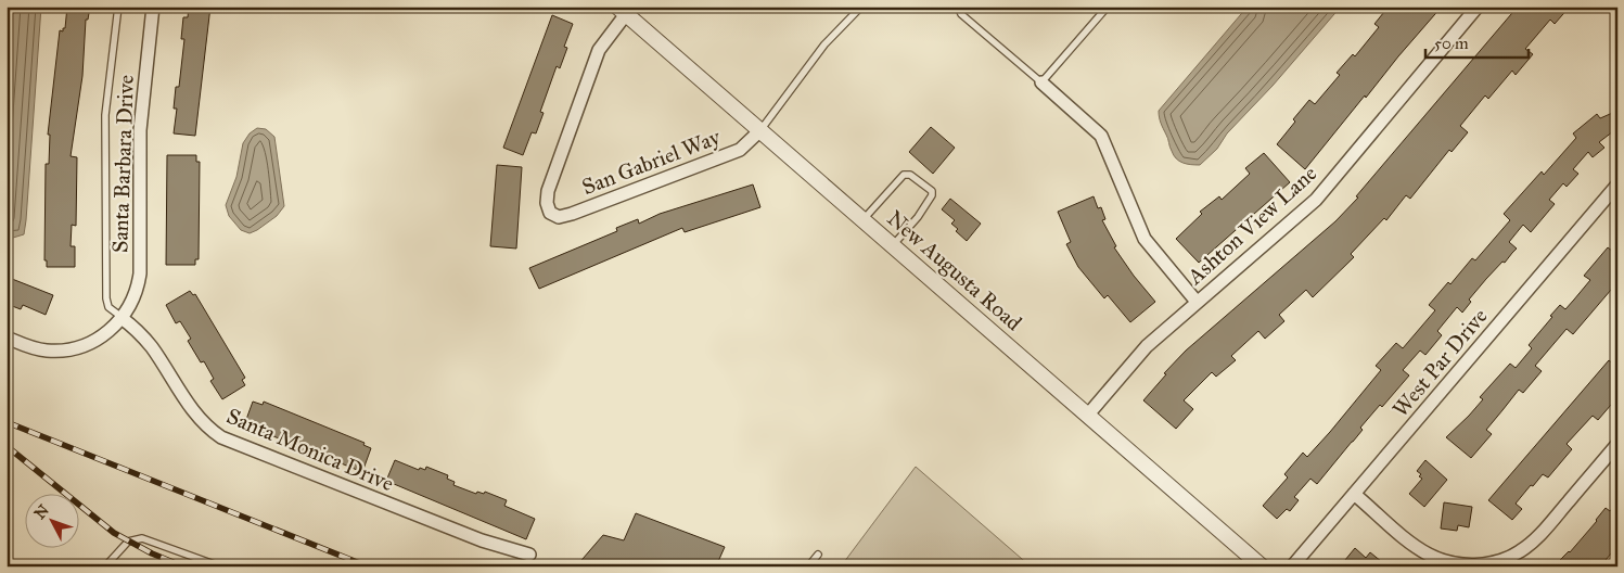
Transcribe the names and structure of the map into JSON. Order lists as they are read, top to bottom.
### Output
{
  "streets": {
    "street": [
      "San Gabriel Way",
      "Santa Barbara Drive",
      "Ashton View Lane",
      "New Augusta Road",
      "West Par Drive",
      "Santa Monica Drive"
    ]
  },
  "crossings": [
    ["San Gabriel Way", "New Augusta Road"],
    ["Santa Barbara Drive", "Santa Monica Drive"],
    ["Ashton View Lane", "New Augusta Road"]
  ],
  "scale_bar": "50 m",
  "north": "top left"
}
